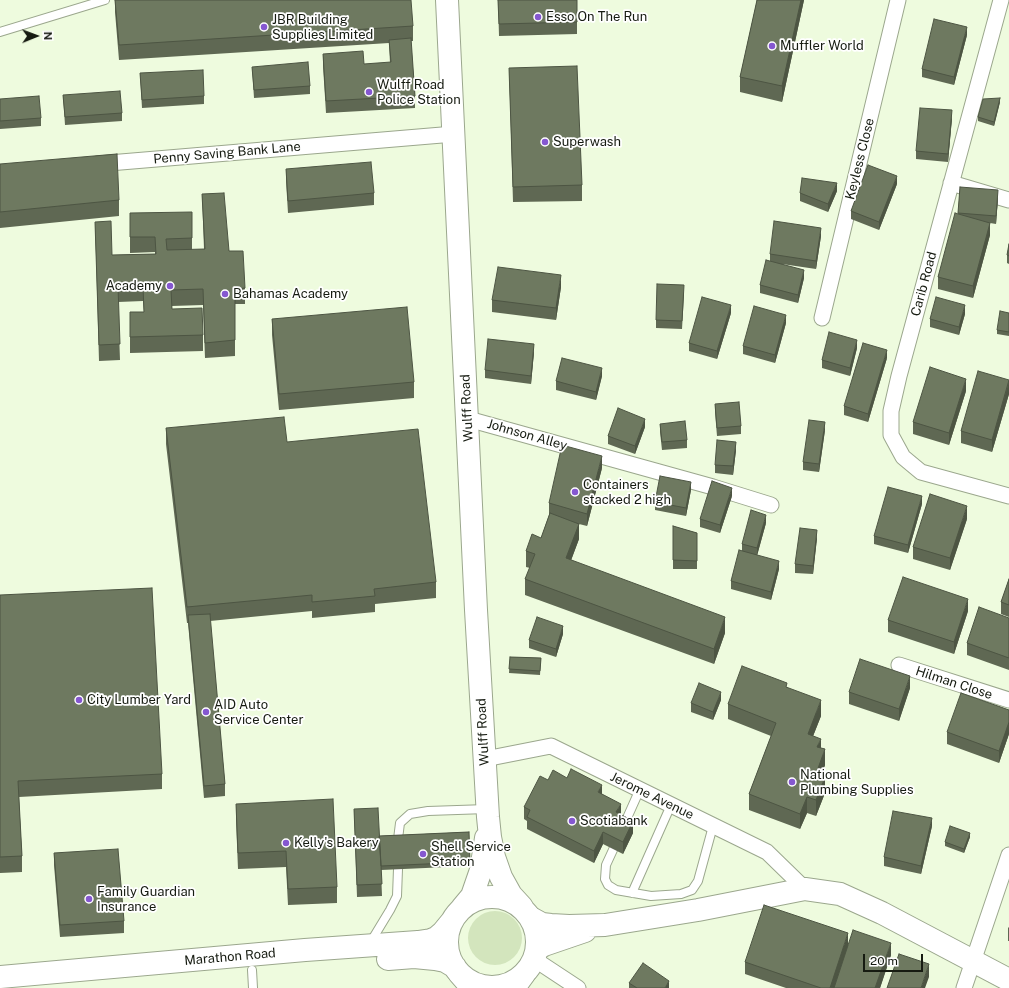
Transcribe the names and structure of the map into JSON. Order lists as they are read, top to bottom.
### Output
{
  "streets": {
    "main road": ["Wulff Road", "Marathon Road"],
    "street": [
      "Penny Saving Bank Lane",
      "Keyless Close",
      "Carib Road",
      "Johnson Alley",
      "Hilman Close",
      "Jerome Avenue"
    ]
  },
  "crossings": [
    ["Penny Saving Bank Lane", "Wulff Road"],
    ["Wulff Road", "Johnson Alley"],
    ["Wulff Road", "Jerome Avenue"],
    ["Wulff Road", "Marathon Road"]
  ],
  "places": [
    "Esso On The Run",
    "JBR Building Supplies Limited",
    "Muffler World",
    "Wulff Road Police Station",
    "Superwash",
    "Academy",
    "Bahamas Academy",
    "Containers stacked 2 high",
    "City Lumber Yard",
    "AID Auto Service Center",
    "National Plumbing Supplies",
    "Scotiabank",
    "Kelly's Bakery",
    "Shell Service Station",
    "Family Guardian Insurance"
  ],
  "scale_bar": "20 m",
  "north": "right"
}
